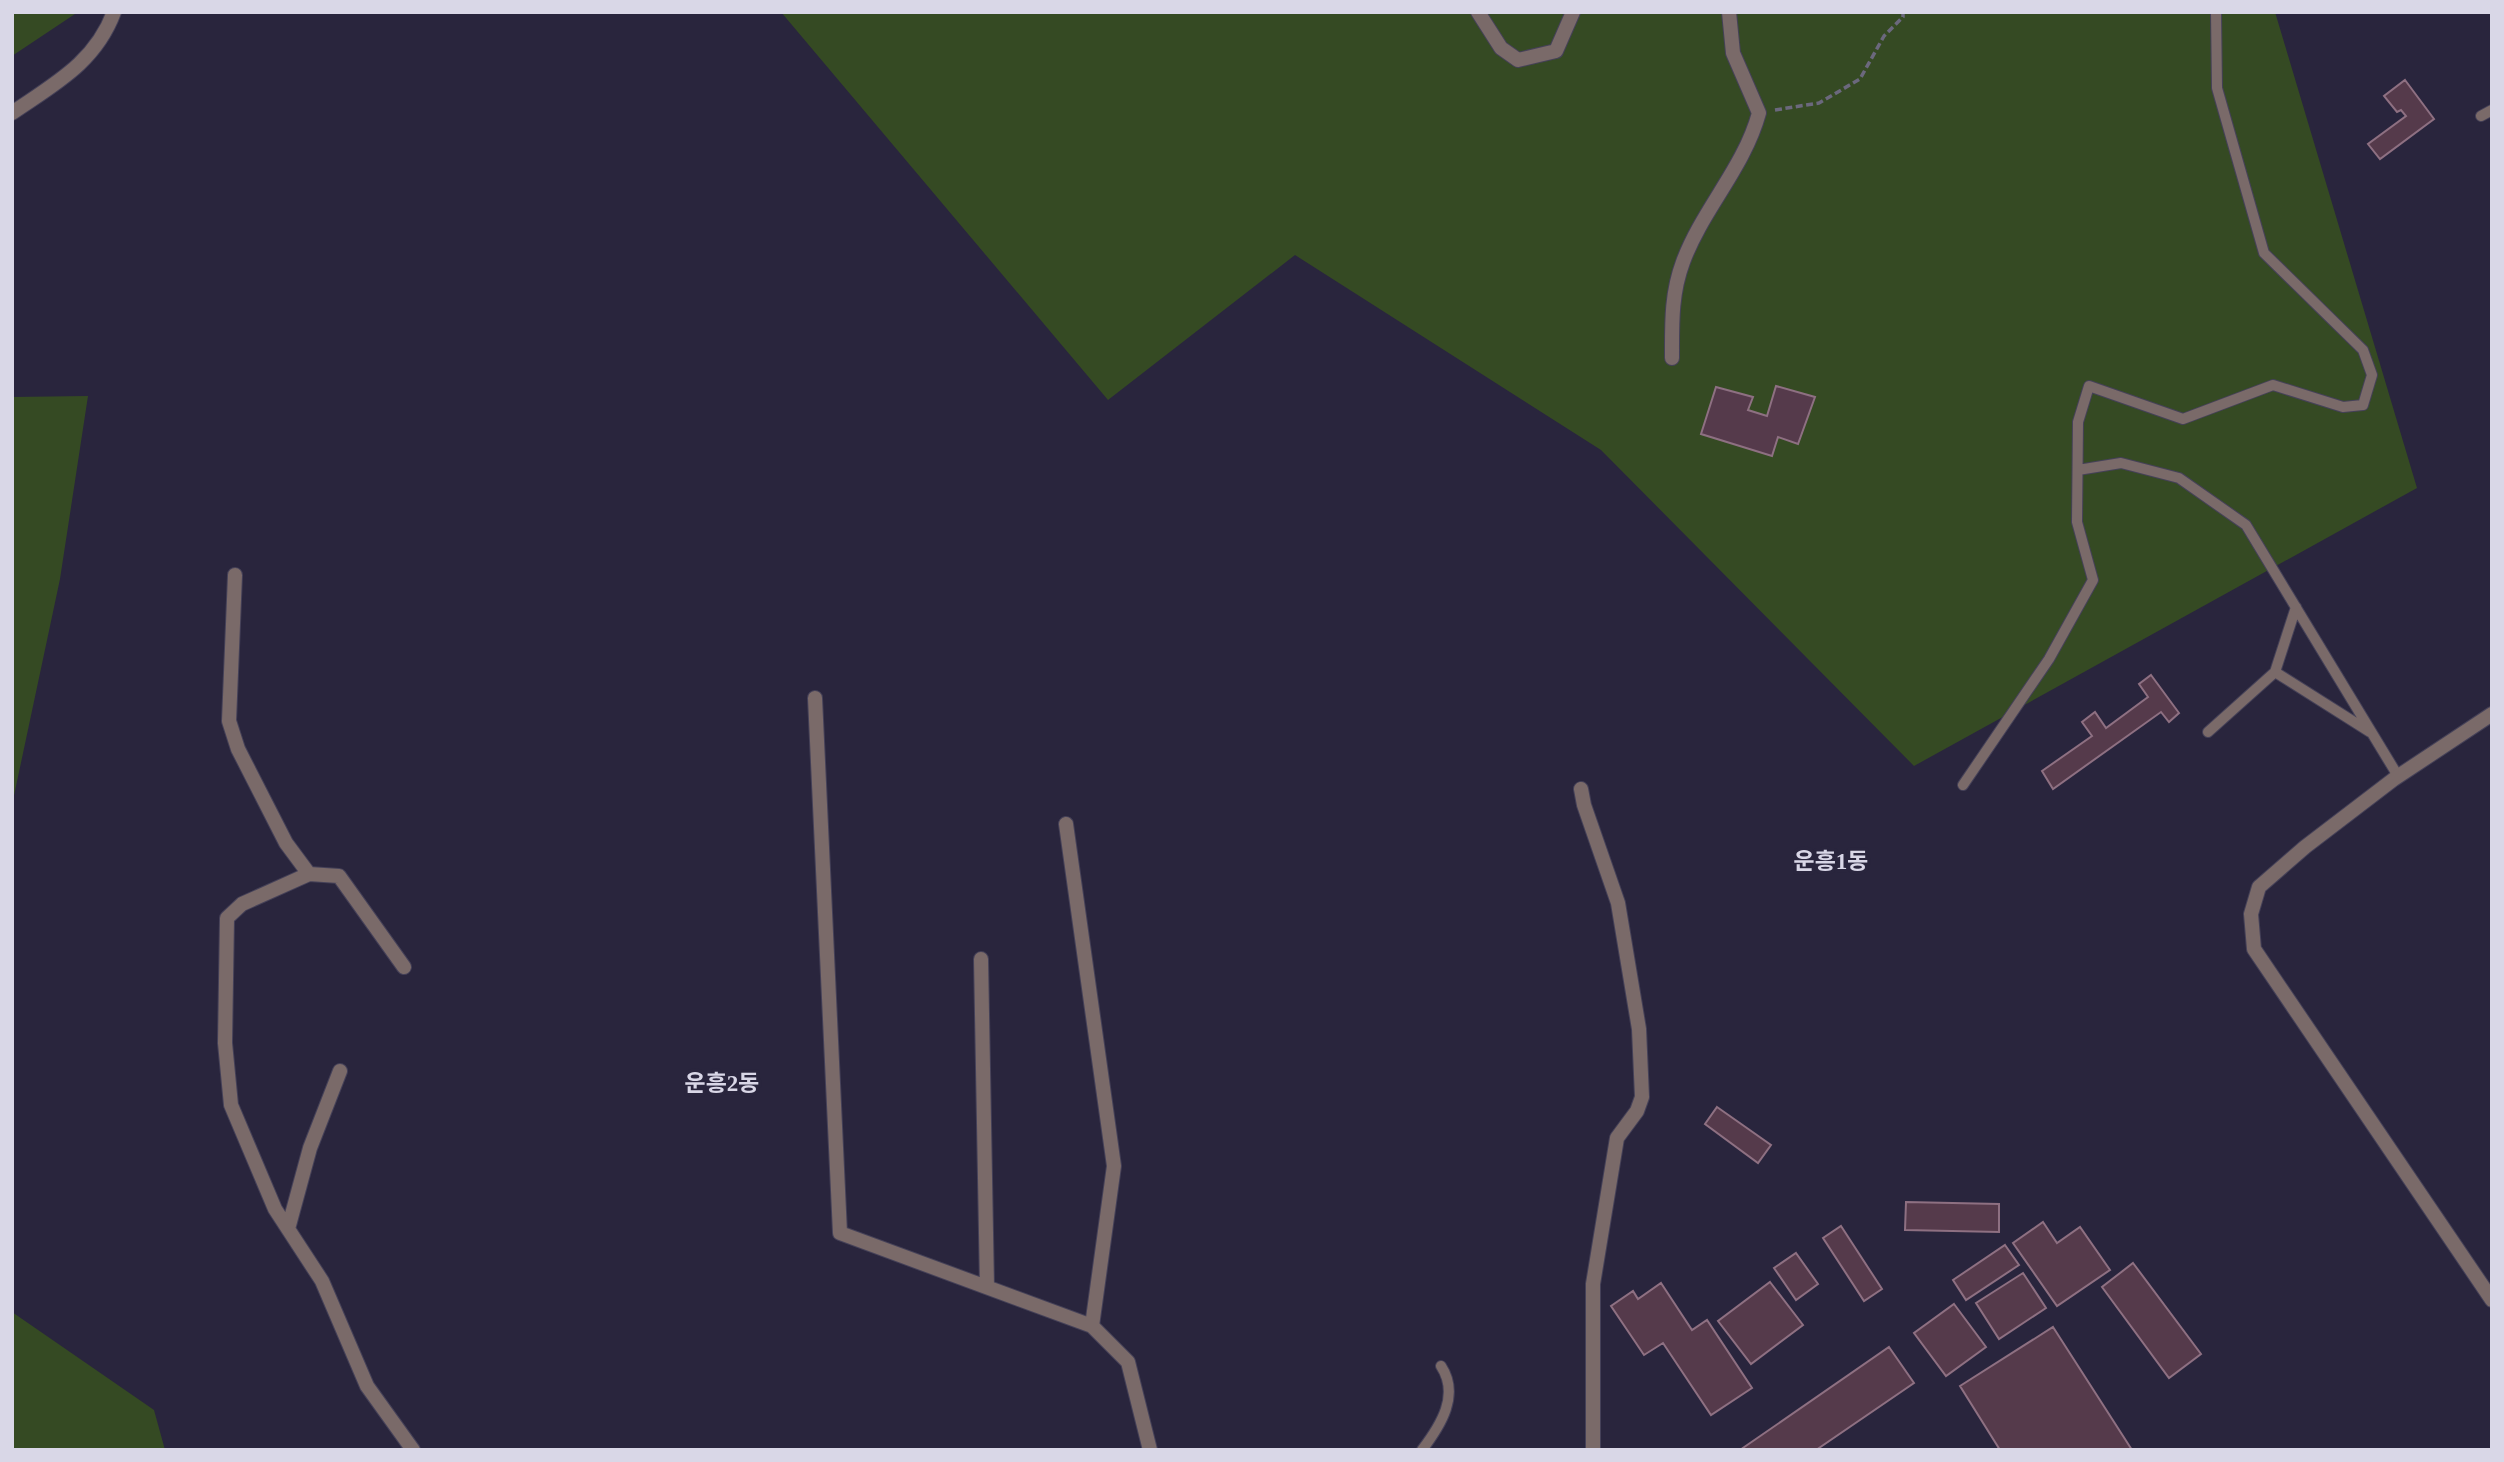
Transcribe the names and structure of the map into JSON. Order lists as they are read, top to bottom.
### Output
{
  "districts": ["운흥1동", "운흥2동"]
}
